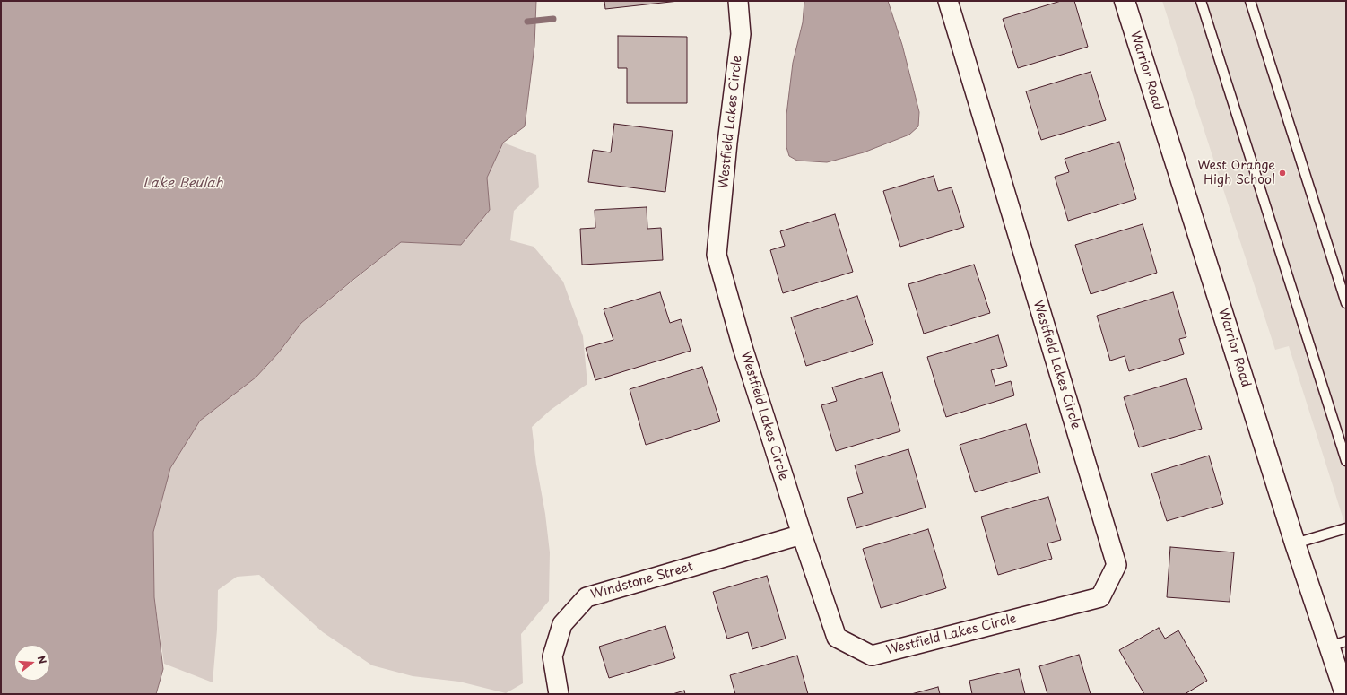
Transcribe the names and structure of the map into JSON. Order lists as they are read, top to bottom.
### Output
{
  "streets": {
    "street": ["Warrior Road", "Westfield Lakes Circle", "Windstone Street"]
  },
  "crossings": [
    ["Westfield Lakes Circle", "Windstone Street"]
  ],
  "water": ["Lake Beulah"],
  "places": ["West Orange High School"],
  "north": "right"
}
